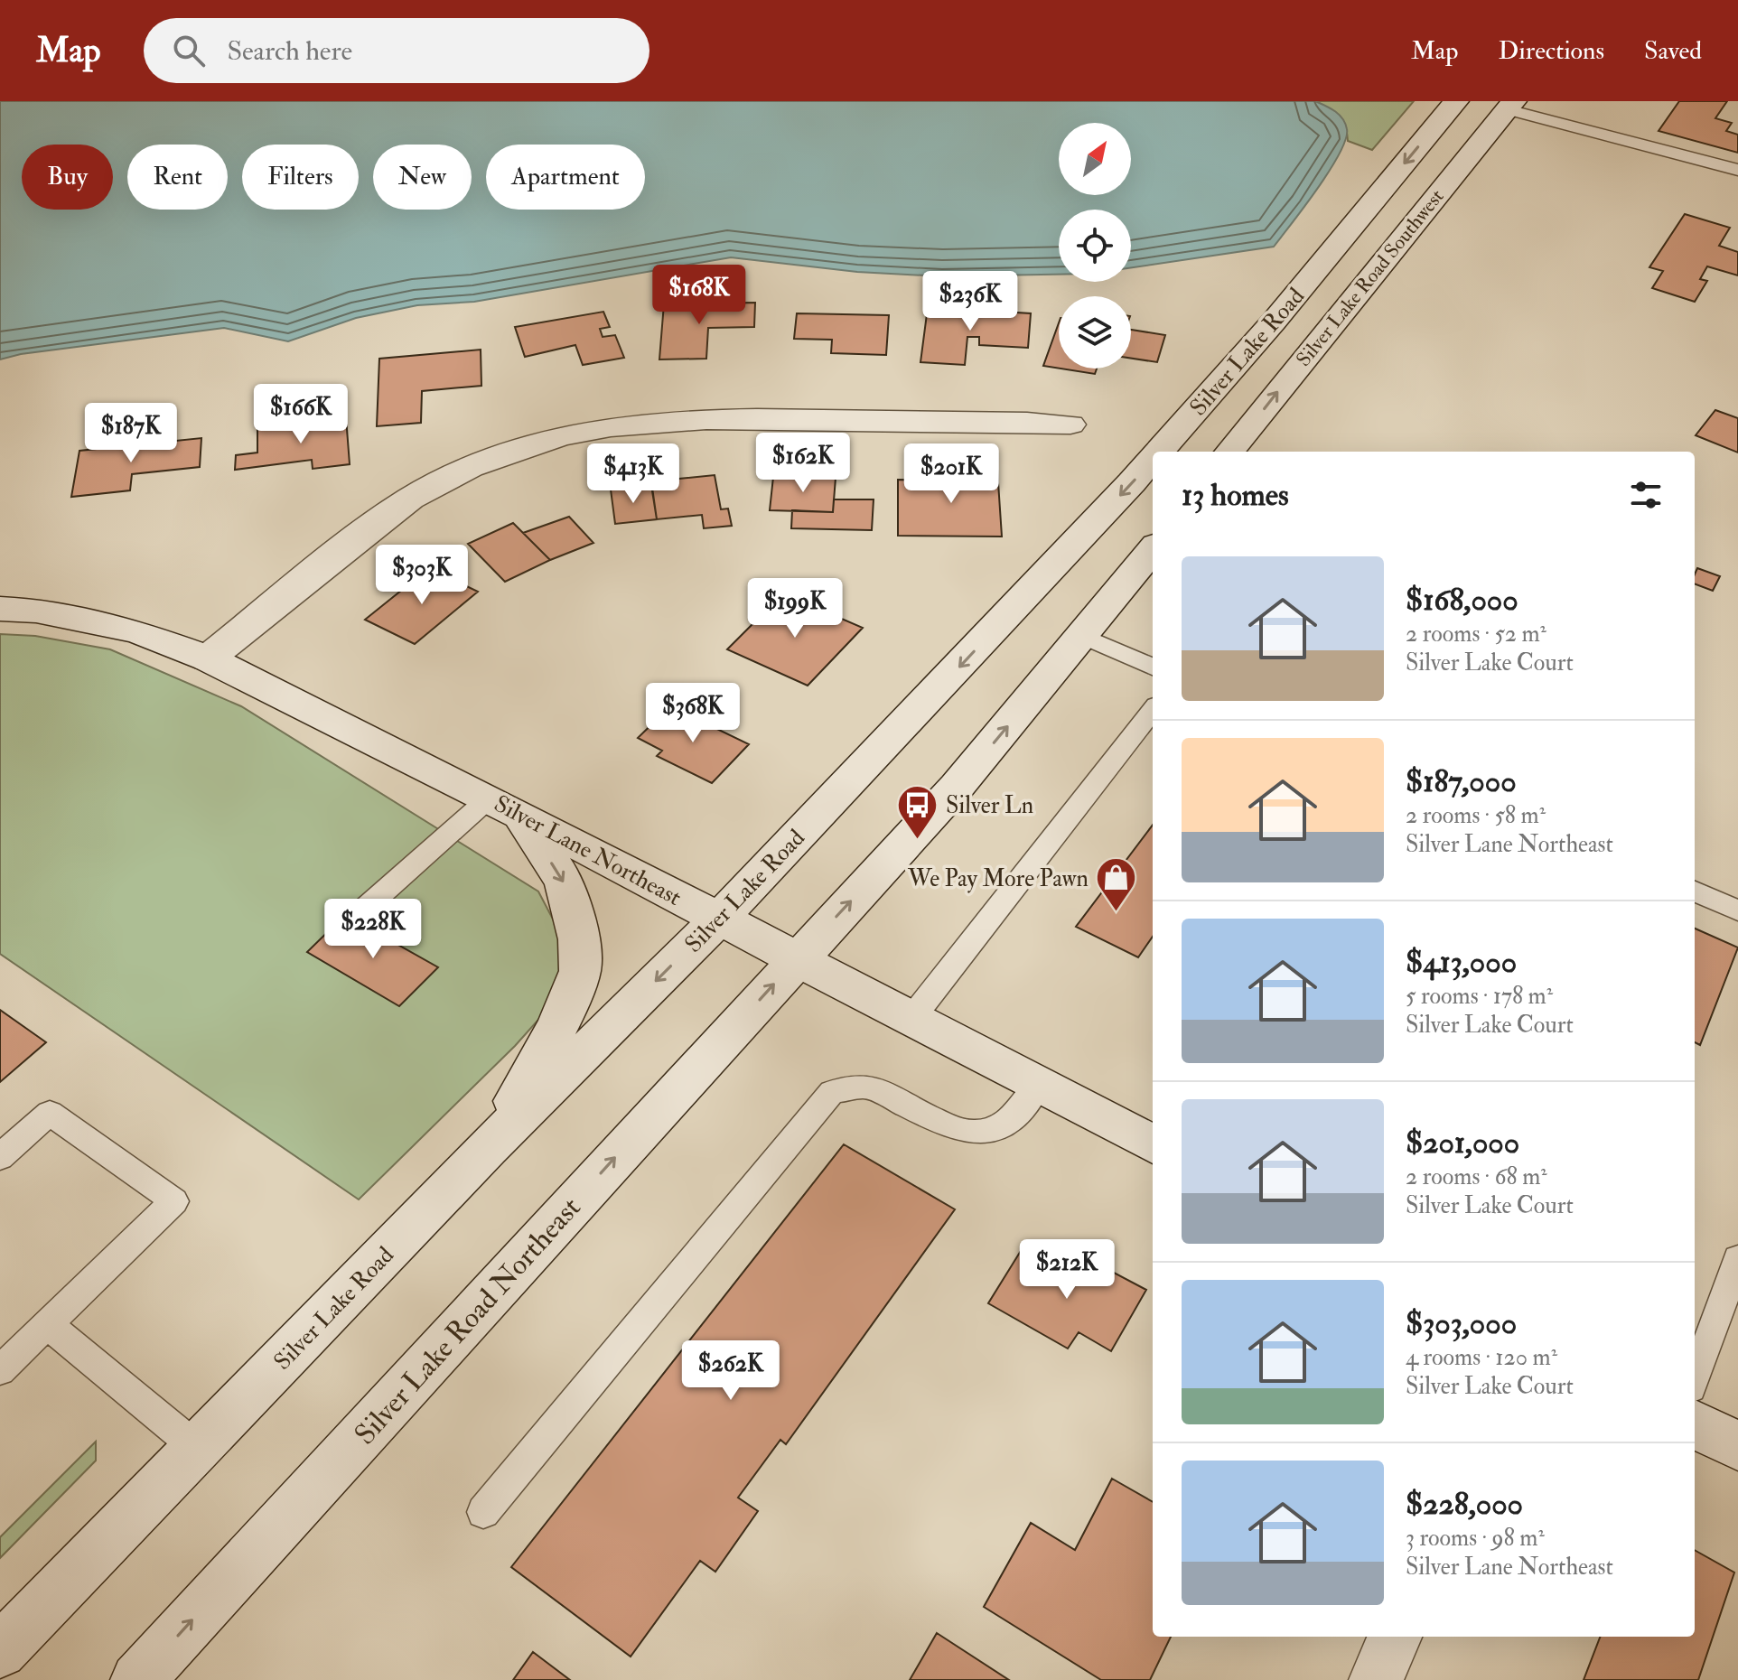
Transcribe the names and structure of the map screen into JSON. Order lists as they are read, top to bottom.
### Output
{
  "streets": {
    "main road": [
      "Silver Lake Road Southwest",
      "Silver Lake Road",
      "Silver Lane Northeast",
      "Silver Lake Road Northeast"
    ]
  },
  "crossings": [
    ["Silver Lake Road", "Silver Lane Northeast"],
    ["Silver Lane Northeast", "Silver Lake Road Northeast"]
  ],
  "one_way": ["Silver Lake Road Southwest", "Silver Lake Road Northeast"],
  "places": {
    "bus stop": ["Silver Ln"],
    "shop": ["We Pay More Pawn"]
  },
  "north": "top right",
  "page": {
    "header": "Map",
    "search": "Search here",
    "nav": ["Map", "Directions", "Saved"],
    "chip": [
      "Buy",
      "Rent",
      "Filters",
      "New",
      "Apartment"
    ],
    "price": [
      "$168K",
      "$236K",
      "$166K",
      "$187K",
      "$162K",
      "$413K",
      "$201K",
      "$303K",
      "$199K",
      "$368K",
      "$228K",
      "$212K",
      "$262K"
    ],
    "heading": "13 homes",
    "list": [
      {
        "name": "$168,000",
        "note": "2 rooms · 52 m² · Silver Lake Court"
      },
      {
        "name": "$187,000",
        "note": "2 rooms · 58 m² · Silver Lane Northeast"
      },
      {
        "name": "$413,000",
        "note": "5 rooms · 178 m² · Silver Lake Court"
      },
      {
        "name": "$201,000",
        "note": "2 rooms · 68 m² · Silver Lake Court"
      },
      {
        "name": "$303,000",
        "note": "4 rooms · 120 m² · Silver Lake Court"
      },
      {
        "name": "$228,000",
        "note": "3 rooms · 98 m² · Silver Lane Northeast"
      }
    ]
  }
}
